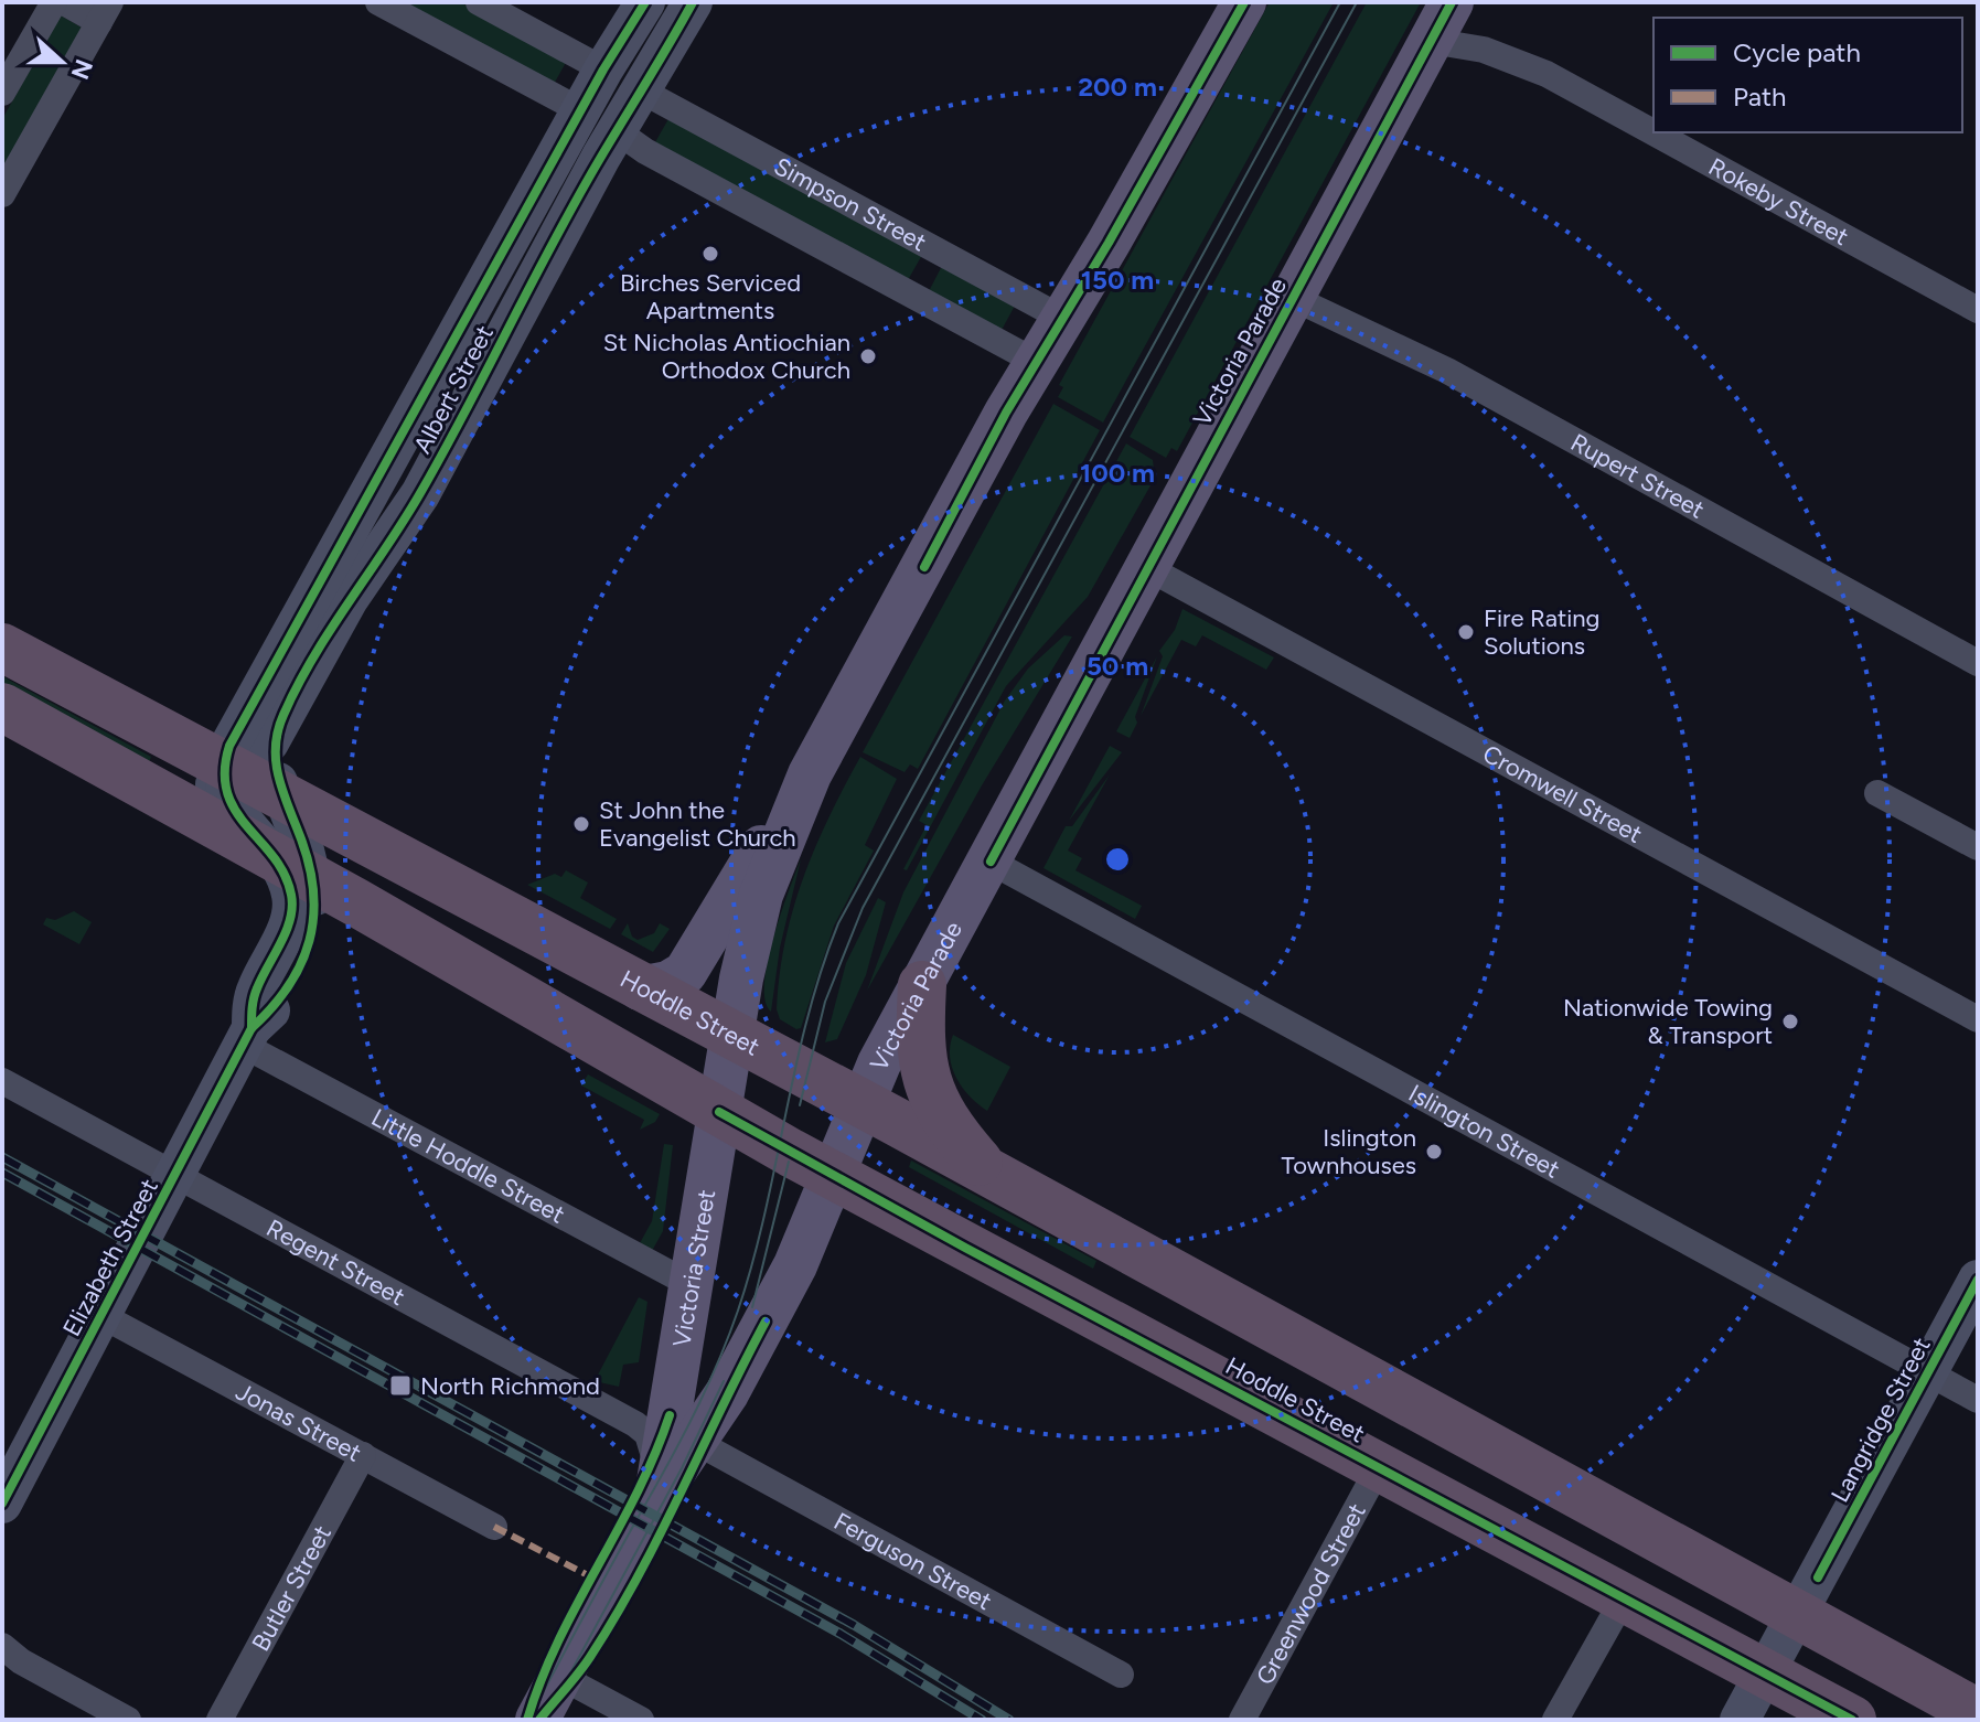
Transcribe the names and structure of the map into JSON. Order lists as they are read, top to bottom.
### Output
{
  "streets": {
    "highway": ["Hoddle Street"],
    "main road": ["Victoria Parade", "Victoria Street"],
    "street": [
      "Rokeby Street",
      "Simpson Street",
      "Albert Street",
      "Rupert Street",
      "Cromwell Street",
      "Islington Street",
      "Little Hoddle Street",
      "Elizabeth Street",
      "Regent Street",
      "Langridge Street",
      "Jonas Street",
      "Ferguson Street",
      "Butler Street",
      "Greenwood Street"
    ]
  },
  "crossings": [
    ["Rokeby Street", "Victoria Parade"],
    ["Simpson Street", "Albert Street"],
    ["Victoria Parade", "Rupert Street"],
    ["Victoria Parade", "Cromwell Street"],
    ["Victoria Parade", "Hoddle Street"],
    ["Victoria Parade", "Islington Street"],
    ["Victoria Parade", "Victoria Street"],
    ["Albert Street", "Hoddle Street"],
    ["Albert Street", "Elizabeth Street"],
    ["Hoddle Street", "Elizabeth Street"],
    ["Hoddle Street", "Victoria Street"],
    ["Hoddle Street", "Langridge Street"],
    ["Hoddle Street", "Greenwood Street"],
    ["Islington Street", "Langridge Street"],
    ["Little Hoddle Street", "Elizabeth Street"],
    ["Little Hoddle Street", "Victoria Street"],
    ["Elizabeth Street", "Regent Street"],
    ["Elizabeth Street", "Jonas Street"],
    ["Regent Street", "Victoria Street"],
    ["Jonas Street", "Butler Street"]
  ],
  "places": {
    "other": [
      "Birches Serviced Apartments",
      "St Nicholas Antiochian Orthodox Church",
      "Fire Rating Solutions",
      "St John the Evangelist Church",
      "Nationwide Towing & Transport",
      "Islington Townhouses"
    ],
    "transit": ["North Richmond"]
  },
  "legend": ["Cycle path", "Path"],
  "north": "right",
  "rings": [
    "200 m",
    "150 m",
    "100 m",
    "50 m"
  ]
}
